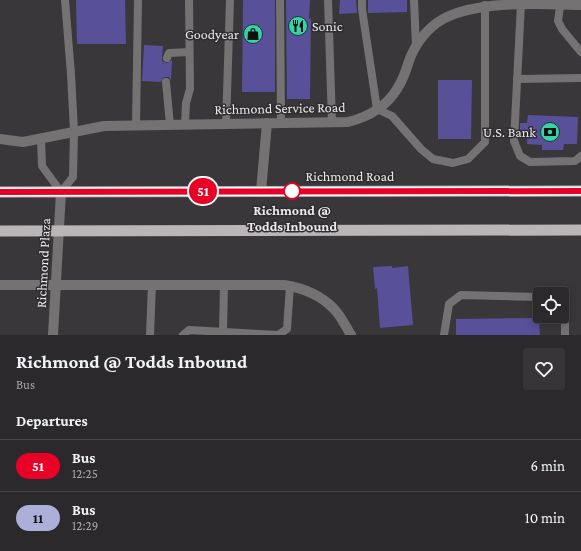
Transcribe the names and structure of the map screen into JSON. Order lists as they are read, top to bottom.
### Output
{
  "streets": {
    "highway": ["Richmond Road"],
    "street": ["Richmond Service Road", "Richmond Plaza"]
  },
  "crossings": [
    ["Richmond Road", "Richmond Plaza"]
  ],
  "places": {
    "restaurant": ["Sonic"],
    "shop": ["Goodyear"],
    "bank": ["U.S. Bank"],
    "other": ["Richmond @ Todds Inbound"]
  },
  "lines": ["bus line 51"],
  "page": {
    "on_map": "51",
    "heading": [
      ["Richmond @ Todds Inbound", "Bus"],
      "Departures"
    ],
    "list": [
      {
        "mark": "51",
        "name": "Bus",
        "note": "12:25",
        "value": "6 min"
      },
      {
        "mark": "11",
        "name": "Bus",
        "note": "12:29",
        "value": "10 min"
      }
    ]
  }
}
